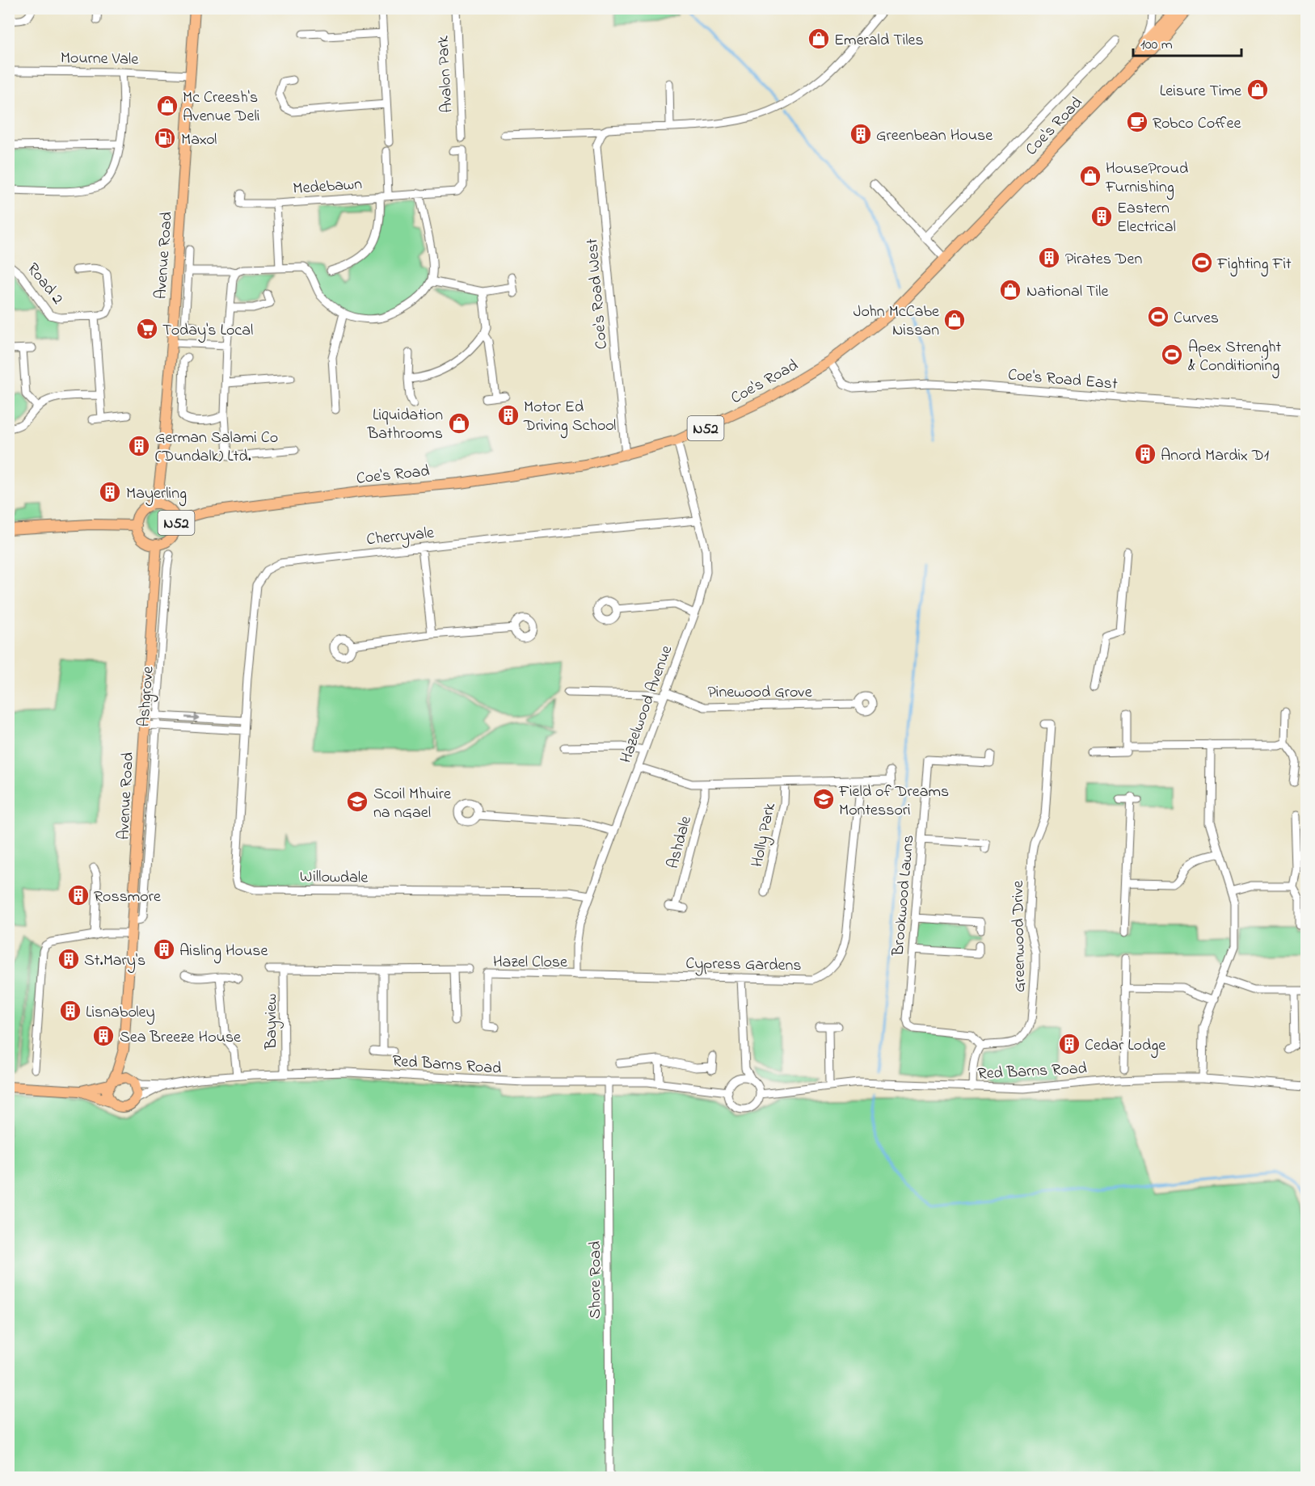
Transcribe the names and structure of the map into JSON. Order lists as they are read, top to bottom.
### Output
{
  "streets": {
    "main road": ["Coe's Road", "Avenue Road", "N52"],
    "street": [
      "Mourne Vale",
      "Avalon Park",
      "Medebawn",
      "Road 2",
      "Coe's Road West",
      "Coe's Road East",
      "Cherryvale",
      "Pinewood Grove",
      "Ashgrove",
      "Hazelwood Avenue",
      "Holly Park",
      "Ashdale",
      "Willowdale",
      "Brookwood Lawns",
      "Greenwood Drive",
      "Hazel Close",
      "Cypress Gardens",
      "Bayview",
      "Red Barns Road",
      "Shore Road"
    ]
  },
  "crossings": [
    ["Mourne Vale", "Avenue Road"],
    ["Coe's Road", "Avenue Road"],
    ["Coe's Road", "Coe's Road West"],
    ["Coe's Road", "Coe's Road East"],
    ["Coe's Road", "N52"],
    ["Coe's Road", "Hazelwood Avenue"],
    ["Avenue Road", "N52"],
    ["Avenue Road", "Ashgrove"],
    ["Avenue Road", "Red Barns Road"],
    ["Cherryvale", "Hazelwood Avenue"],
    ["Cherryvale", "Willowdale"],
    ["Pinewood Grove", "Hazelwood Avenue"],
    ["Hazelwood Avenue", "Willowdale"],
    ["Hazelwood Avenue", "Hazel Close"],
    ["Hazelwood Avenue", "Cypress Gardens"],
    ["Brookwood Lawns", "Greenwood Drive"],
    ["Hazel Close", "Cypress Gardens"],
    ["Bayview", "Red Barns Road"],
    ["Red Barns Road", "Shore Road"]
  ],
  "places": {
    "shop": [
      "Emerald Tiles",
      "Leisure Time",
      "Mc Creesh's Avenue Deli",
      "HouseProud Furnishing",
      "National Tile",
      "John McCabe Nissan",
      "Liquidation Bathrooms"
    ],
    "cafe": ["Robco Coffee"],
    "building": [
      "Greenbean House",
      "Eastern Electrical",
      "Pirates Den",
      "Motor Ed Driving School",
      "German Salami Co (Dundalk) Ltd.",
      "Anord Mardix D1",
      "Mayerling",
      "Rossmore",
      "Aisling House",
      "St.Mary's",
      "Lisnaboley",
      "Sea Breeze House",
      "Cedar Lodge"
    ],
    "fuel station": ["Maxol"],
    "sports": ["Fighting Fit", "Curves", "Apex Strenght & Conditioning"],
    "supermarket": ["Today's Local"],
    "school or university": ["Field of Dreams Montessori", "Scoil Mhuire na nGael"]
  },
  "scale_bar": "100 m"
}
